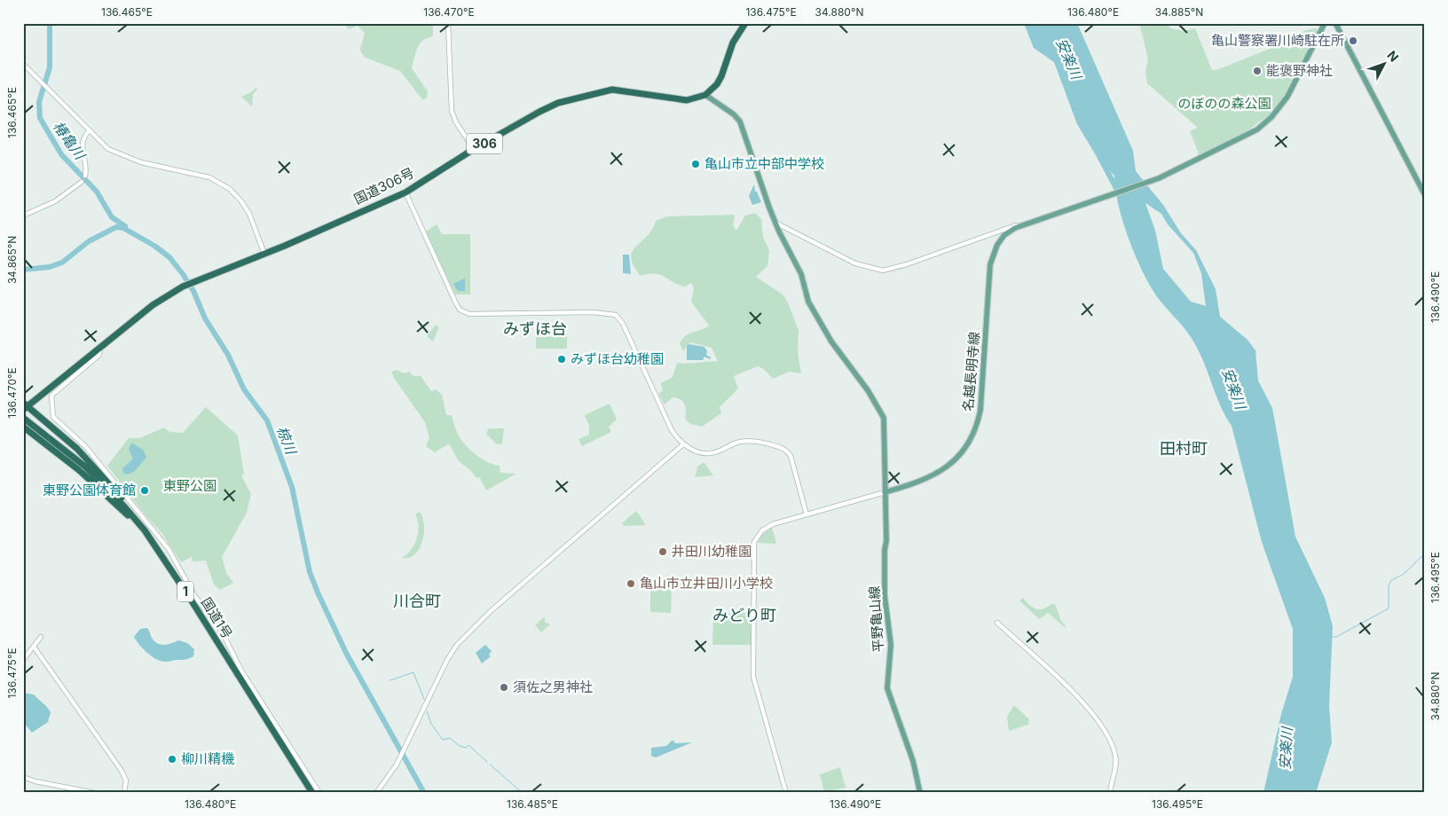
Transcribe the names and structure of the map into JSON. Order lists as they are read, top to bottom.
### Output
{
  "streets": {
    "highway": [
      "306",
      "国道306号",
      "1",
      "国道1号"
    ],
    "main road": ["名越長明寺線", "平野亀山線"]
  },
  "crossings": [
    ["名越長明寺線", "平野亀山線"]
  ],
  "districts": [
    "みずほ台",
    "田村町",
    "川合町",
    "みどり町"
  ],
  "water": ["安楽川", "椿亀川", "椋川"],
  "parks": ["のぼのの森公園", "東野公園"],
  "places": [
    "亀山警察署川崎駐在所",
    "能褒野神社",
    "亀山市立中部中学校",
    "みずほ台幼稚園",
    "東野公園体育館",
    "井田川幼稚園",
    "亀山市立井田川小学校",
    "須佐之男神社",
    "柳川精機"
  ],
  "north": "top right",
  "coordinates": [
    "136.465°E",
    "136.470°E",
    "136.475°E",
    "34.880°N",
    "136.480°E",
    "34.885°N",
    "34.865°N",
    "136.490°E",
    "136.495°E",
    "136.485°E"
  ]
}
